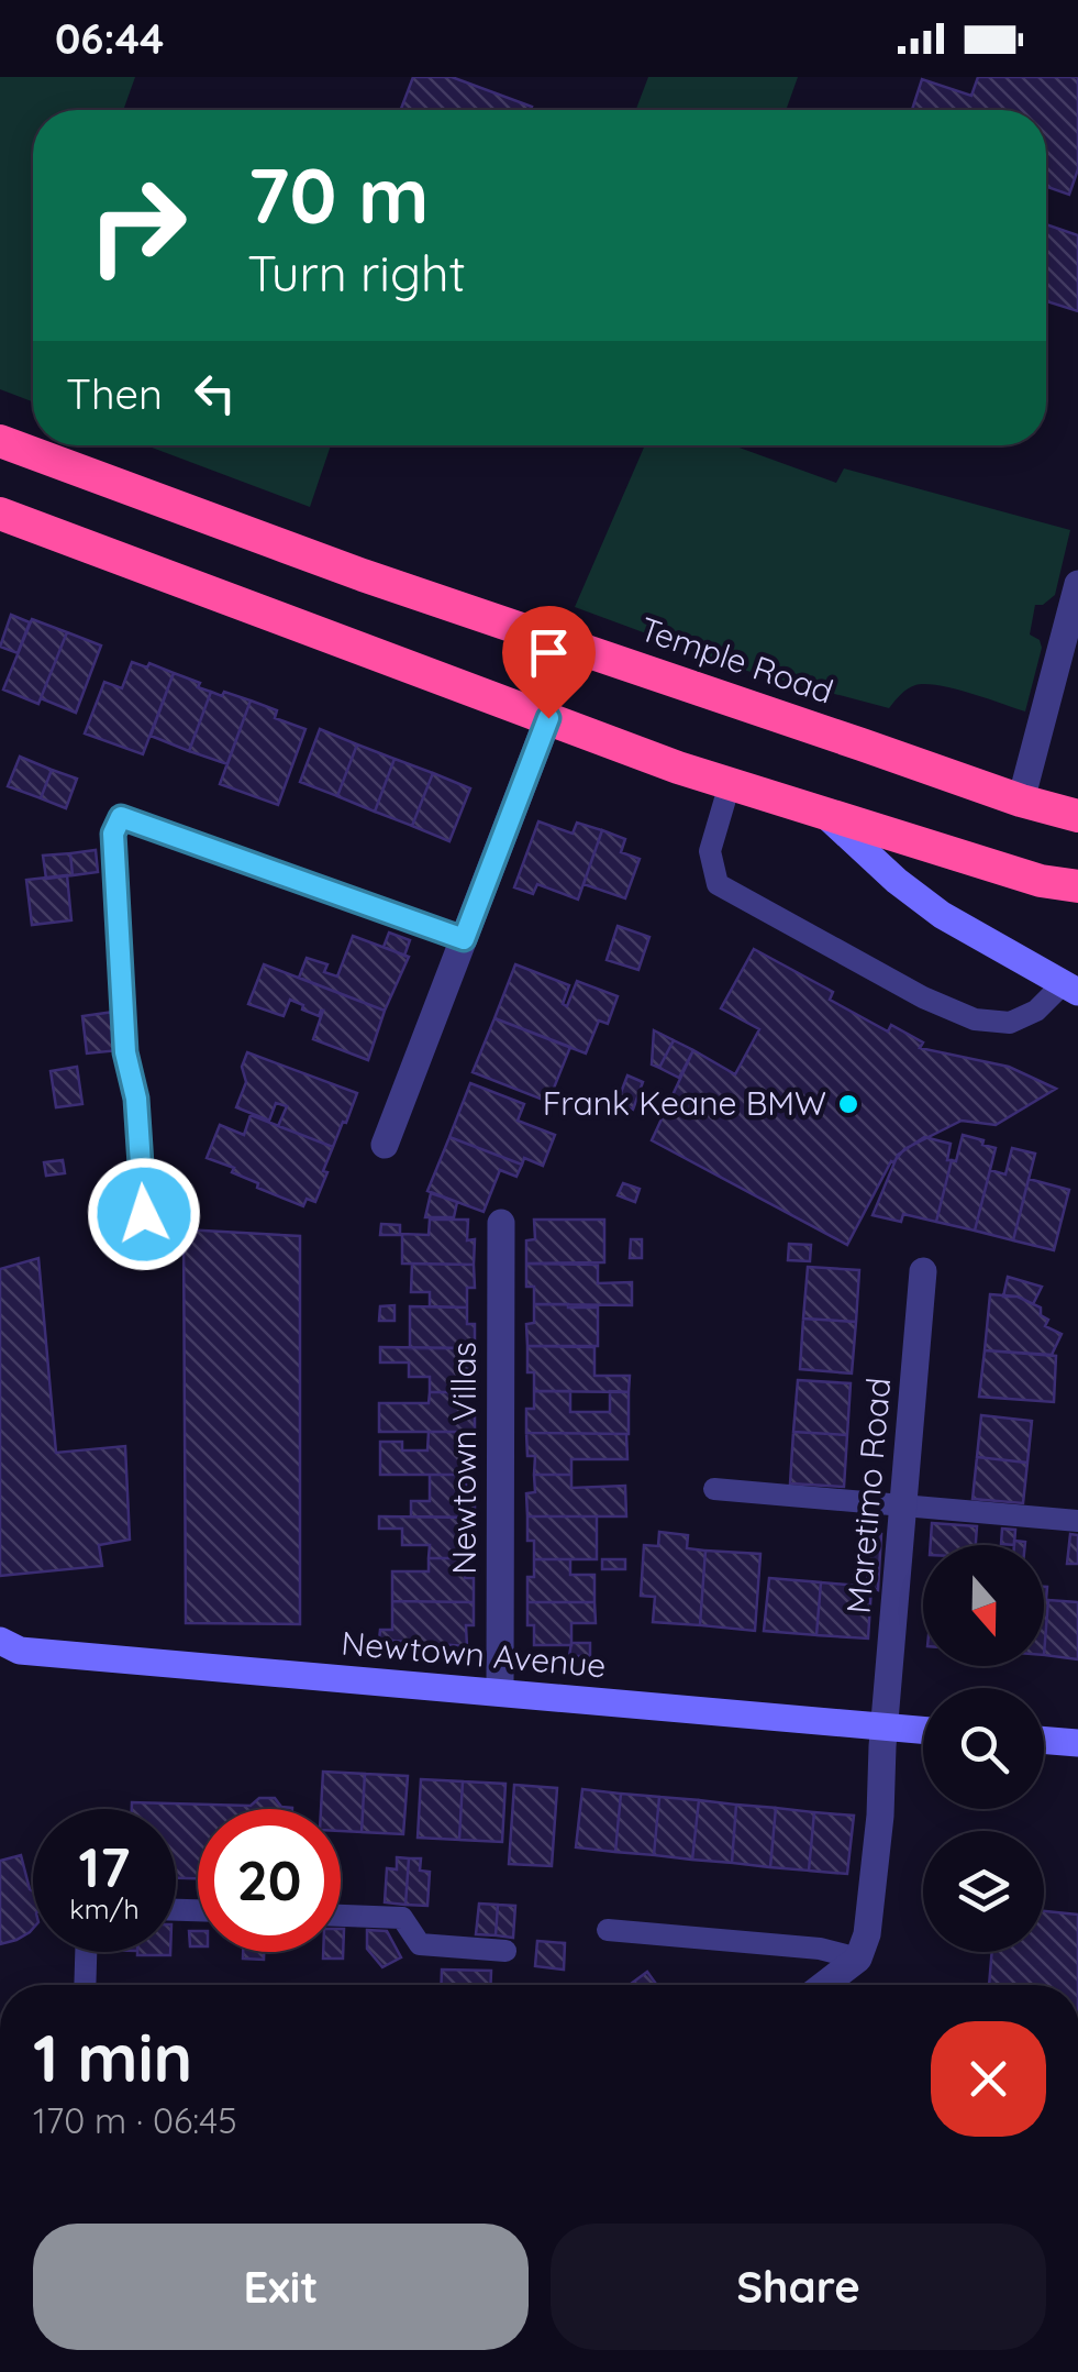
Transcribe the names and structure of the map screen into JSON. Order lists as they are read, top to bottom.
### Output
{
  "streets": {
    "highway": ["Temple Road"],
    "street": ["Newtown Villas", "Maretimo Road", "Newtown Avenue"]
  },
  "crossings": [
    ["Newtown Villas", "Newtown Avenue"],
    ["Maretimo Road", "Newtown Avenue"]
  ],
  "places": ["Frank Keane BMW"],
  "north": "bottom",
  "page": {
    "status": "06:44",
    "turn": ["70 m", "Turn right"],
    "then": "Then",
    "speed": "17 km/h",
    "limit": "20",
    "heading": ["1 min", "170 m · 06:45"],
    "buttons": ["Exit", "Share"]
  }
}
